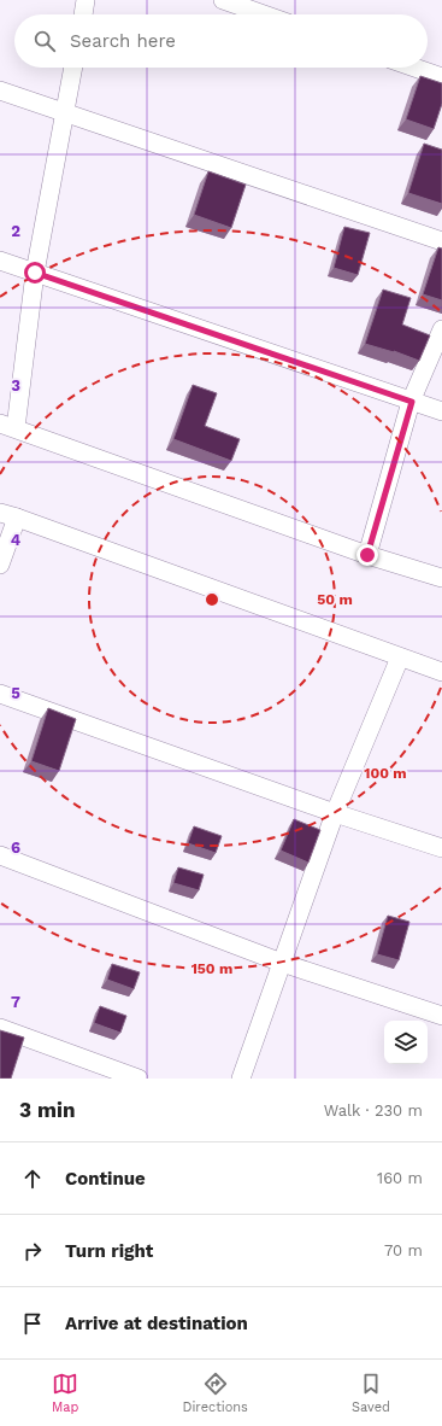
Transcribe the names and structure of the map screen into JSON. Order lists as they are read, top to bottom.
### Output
{
  "page": {
    "search": "Search here",
    "heading": ["3 min", "Walk · 230 m"],
    "list": [
      ["Continue", "160 m"],
      ["Turn right", "70 m"],
      "Arrive at destination"
    ],
    "nav": ["Map", "Directions", "Saved"]
  },
  "grid": {
    "rows": [
      "2",
      "3",
      "4",
      "5",
      "6",
      "7"
    ]
  },
  "rings": ["50 m", "100 m", "150 m"]
}
